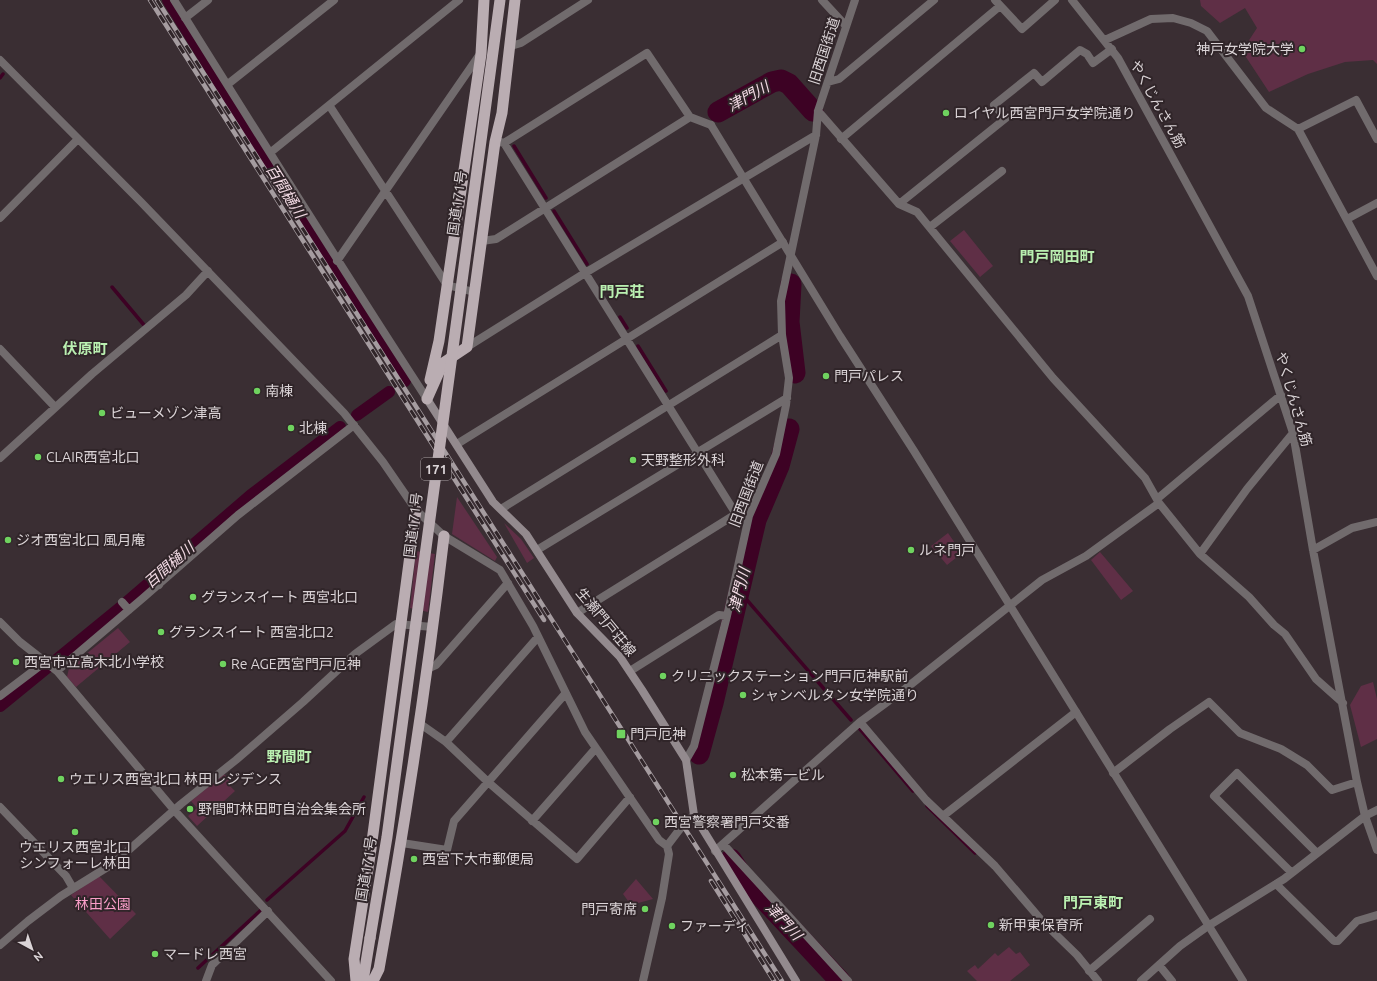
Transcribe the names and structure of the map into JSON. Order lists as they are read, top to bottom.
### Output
{
  "streets": {
    "highway": ["国道171号", "171"],
    "main road": ["生瀬門戸荘線"],
    "street": ["旧西国街道", "やくじんさん筋"]
  },
  "crossings": [
    ["旧西国街道", "生瀬門戸荘線"]
  ],
  "districts": [
    "門戸岡田町",
    "門戸荘",
    "伏原町",
    "野間町",
    "門戸東町"
  ],
  "water": ["津門川", "百間樋川"],
  "parks": ["林田公園"],
  "places": {
    "other": [
      "神戸女学院大学",
      "ロイヤル西宮門戸女学院通り",
      "門戸パレス",
      "南棟",
      "ビューメゾン津高",
      "北棟",
      "CLAIR西宮北口",
      "天野整形外科",
      "ジオ西宮北口 風月庵",
      "ルネ門戸",
      "グランスイート 西宮北口",
      "グランスイート 西宮北口2",
      "西宮市立高木北小学校",
      "Re AGE西宮門戸厄神",
      "クリニックステーション門戸厄神駅前",
      "シャンベルタン女学院通り",
      "松本第一ビル",
      "ウエリス西宮北口 林田レジデンス",
      "野間町林田町自治会集会所",
      "西宮警察署門戸交番",
      "ウエリス西宮北口 シンフォーレ林田",
      "西宮下大市郵便局",
      "門戸寄席",
      "新甲東保育所",
      "ファーディ",
      "マードレ西宮"
    ],
    "transit": ["門戸厄神"]
  },
  "north": "bottom right"
}
